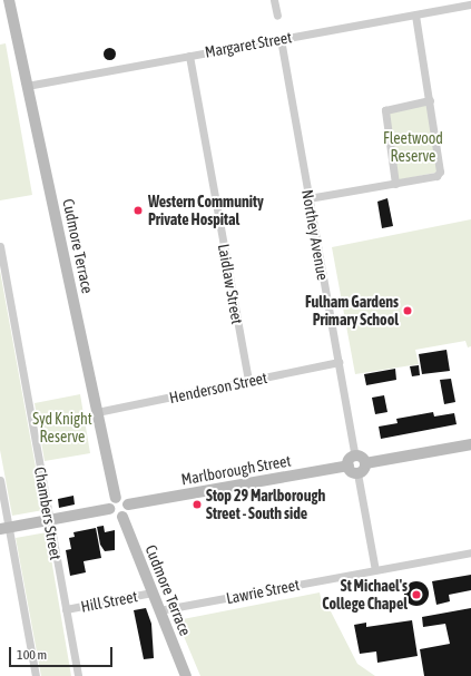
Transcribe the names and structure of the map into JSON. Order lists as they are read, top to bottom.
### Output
{
  "streets": {
    "street": [
      "Margaret Street",
      "Northey Avenue",
      "Cudmore Terrace",
      "Laidlaw Street",
      "Henderson Street",
      "Marlborough Street",
      "Chambers Street",
      "Lawrie Street",
      "Hill Street"
    ]
  },
  "crossings": [
    ["Margaret Street", "Northey Avenue"],
    ["Margaret Street", "Cudmore Terrace"],
    ["Margaret Street", "Laidlaw Street"],
    ["Northey Avenue", "Henderson Street"],
    ["Cudmore Terrace", "Henderson Street"],
    ["Cudmore Terrace", "Marlborough Street"],
    ["Cudmore Terrace", "Lawrie Street"],
    ["Cudmore Terrace", "Hill Street"],
    ["Laidlaw Street", "Henderson Street"],
    ["Chambers Street", "Hill Street"]
  ],
  "parks": ["Fleetwood Reserve", "Syd Knight Reserve"],
  "places": [
    "Western Community Private Hospital",
    "Fulham Gardens Primary School",
    "Stop 29 Marlborough Street - South side",
    "St Michael's College Chapel"
  ],
  "scale_bar": "100 m"
}
